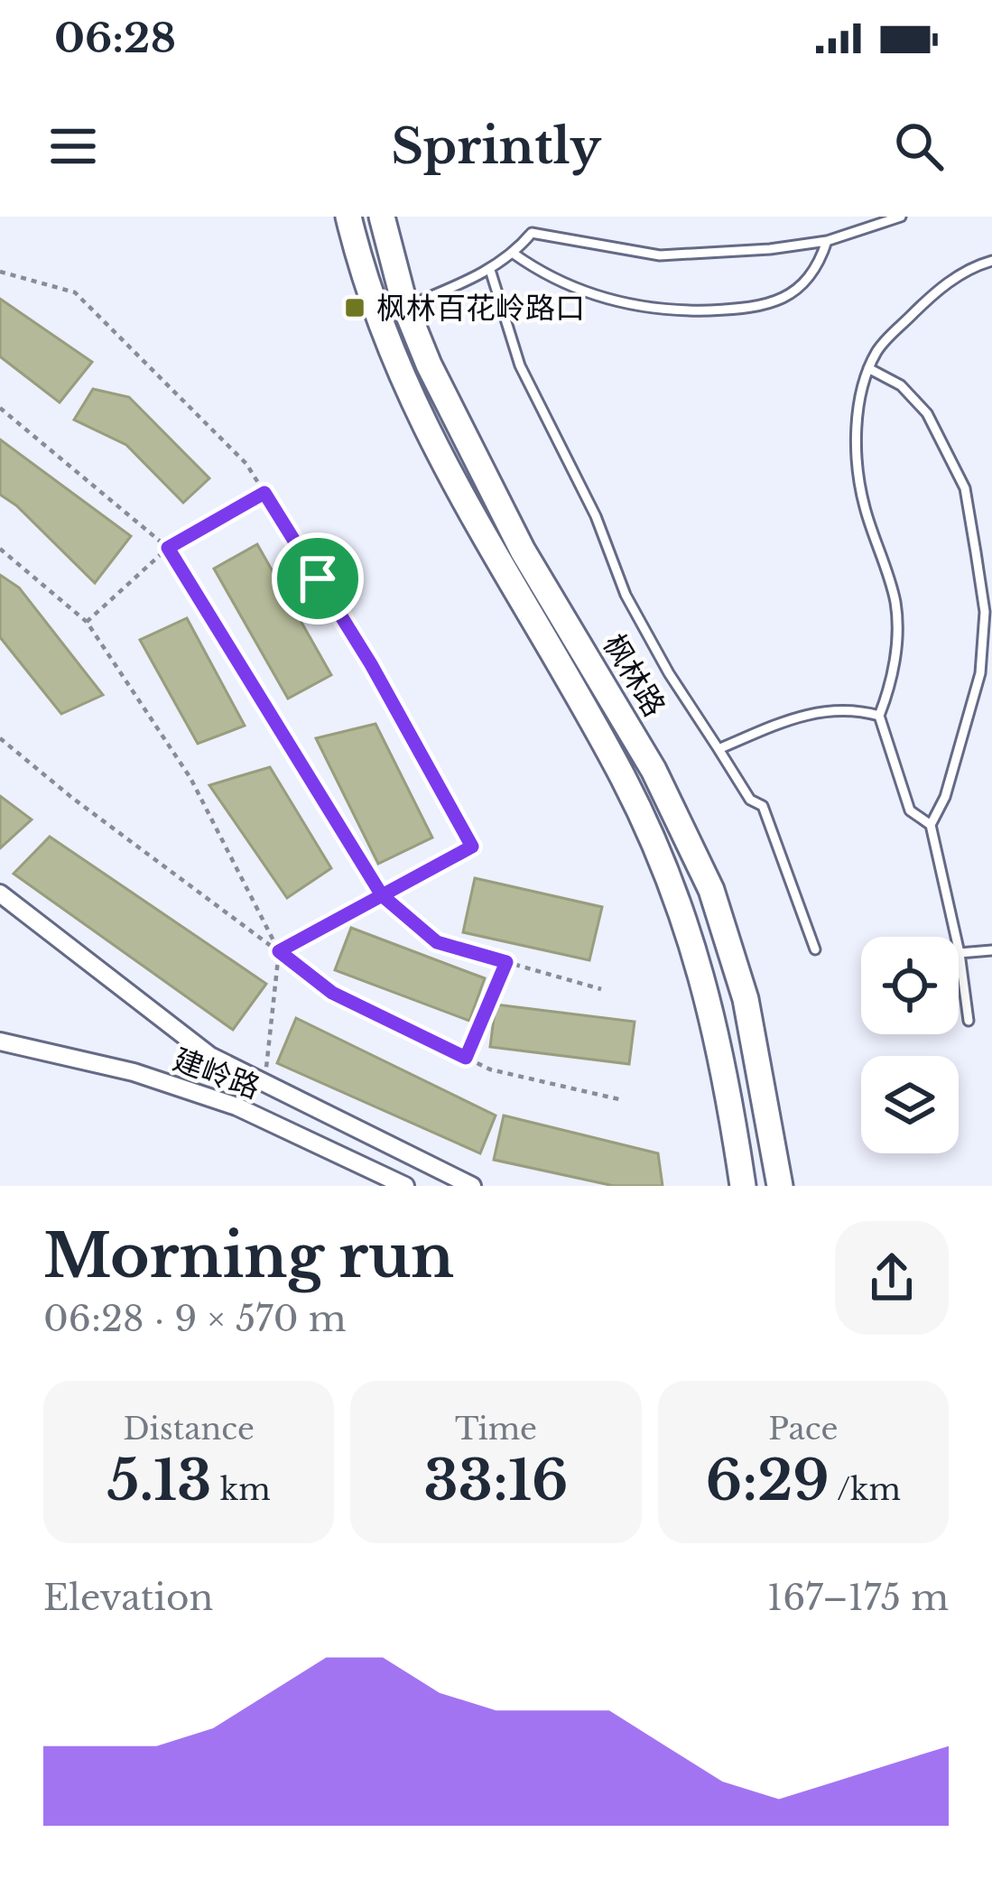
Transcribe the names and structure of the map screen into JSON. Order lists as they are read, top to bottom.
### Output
{
  "streets": {
    "main road": ["枫林路"],
    "street": ["建岭路"]
  },
  "places": {
    "transit": ["枫林百花岭路口"]
  },
  "page": {
    "status": "06:28",
    "header": "Sprintly",
    "heading": ["Morning run", "06:28 · 9 × 570 m"],
    "stats": [
      ["Distance", "5.13 km"],
      ["Time", "33:16"],
      ["Pace", "6:29 /km"]
    ],
    "chart": ["Elevation", "167–175 m"]
  }
}
